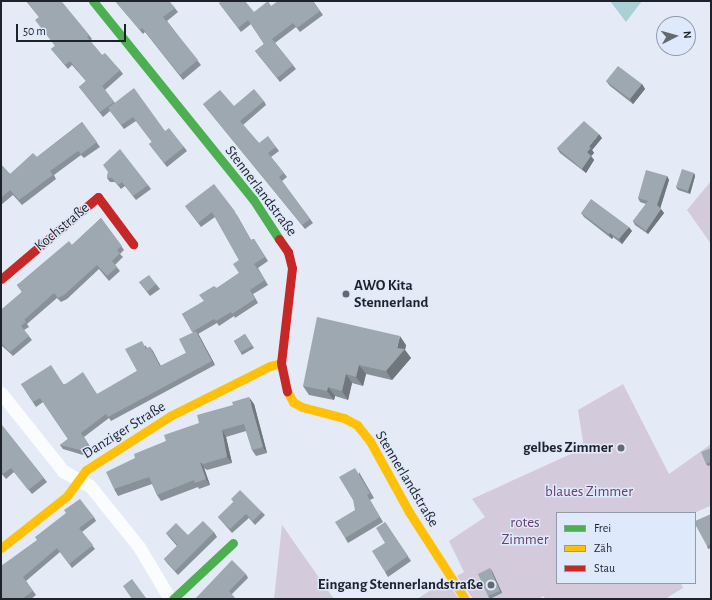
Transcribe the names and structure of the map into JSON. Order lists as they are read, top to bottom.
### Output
{
  "streets": {
    "street": ["Stennerlandstraße", "Kochstraße", "Danziger Straße"]
  },
  "crossings": [
    ["Stennerlandstraße", "Danziger Straße"]
  ],
  "parks": ["blaues Zimmer", "rotes Zimmer"],
  "places": ["AWO Kita Stennerland", "gelbes Zimmer", "Eingang Stennerlandstraße"],
  "legend": ["Frei", "Zäh", "Stau"],
  "scale_bar": "50 m",
  "north": "right"
}
